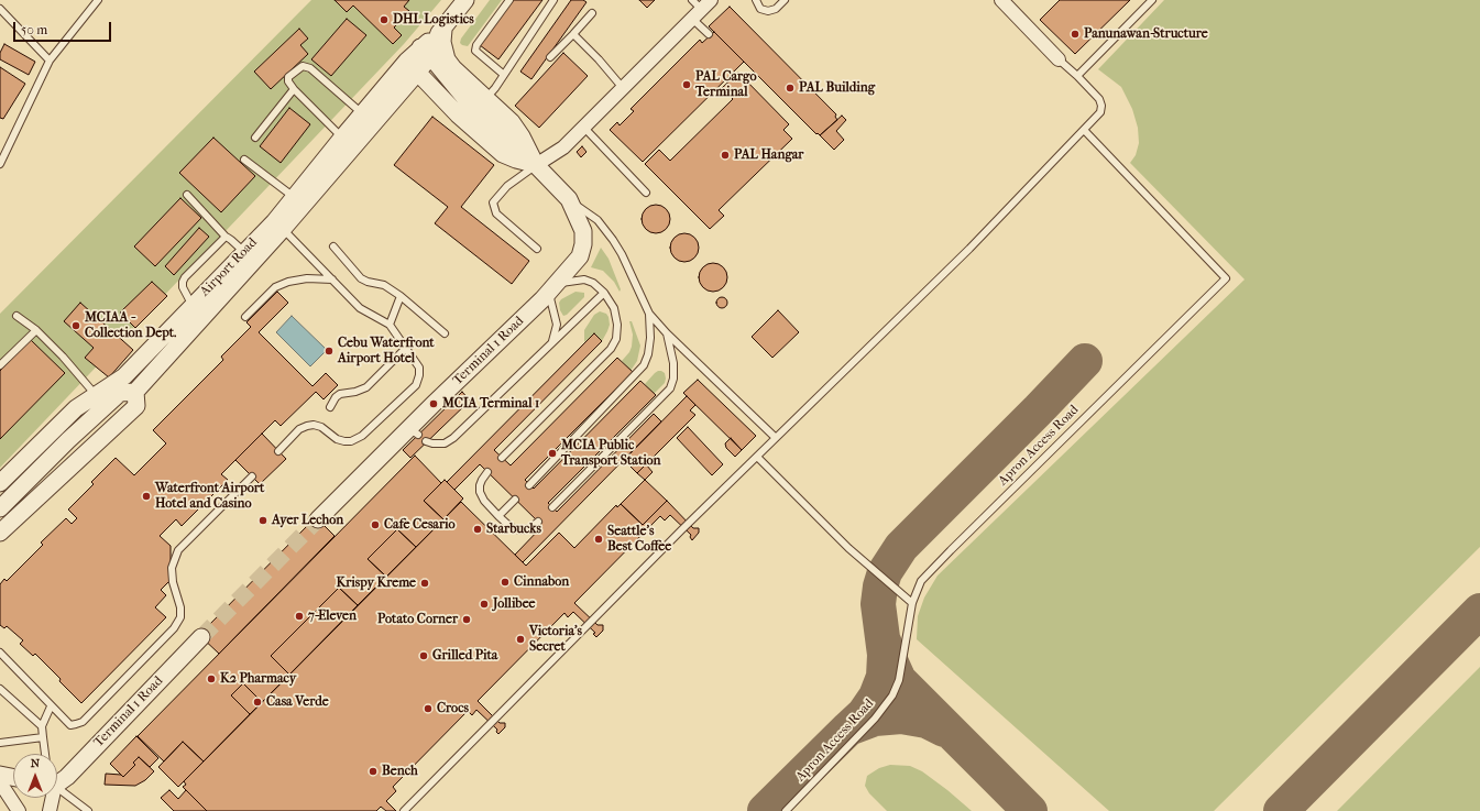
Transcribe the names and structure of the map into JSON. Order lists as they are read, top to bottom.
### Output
{
  "streets": {
    "street": ["Airport Road", "Terminal 1 Road"],
    "lane": ["Apron Access Road"]
  },
  "crossings": [
    ["Airport Road", "Terminal 1 Road"]
  ],
  "places": [
    "DHL Logistics",
    "Panunawan-Structure",
    "PAL Cargo Terminal",
    "PAL Building",
    "PAL Hangar",
    "MCIAA - Collection Dept.",
    "Cebu Waterfront Airport Hotel",
    "MCIA Terminal 1",
    "MCIA Public Transport Station",
    "Waterfront Airport Hotel and Casino",
    "Ayer Lechon",
    "Cafe Cesario",
    "Starbucks",
    "Seattle's Best Coffee",
    "Cinnabon",
    "Krispy Kreme",
    "Jollibee",
    "7-Eleven",
    "Potato Corner",
    "Victoria's Secret",
    "Grilled Pita",
    "K2 Pharmacy",
    "Casa Verde",
    "Crocs",
    "Bench"
  ],
  "scale_bar": "50 m",
  "north": "top"
}
